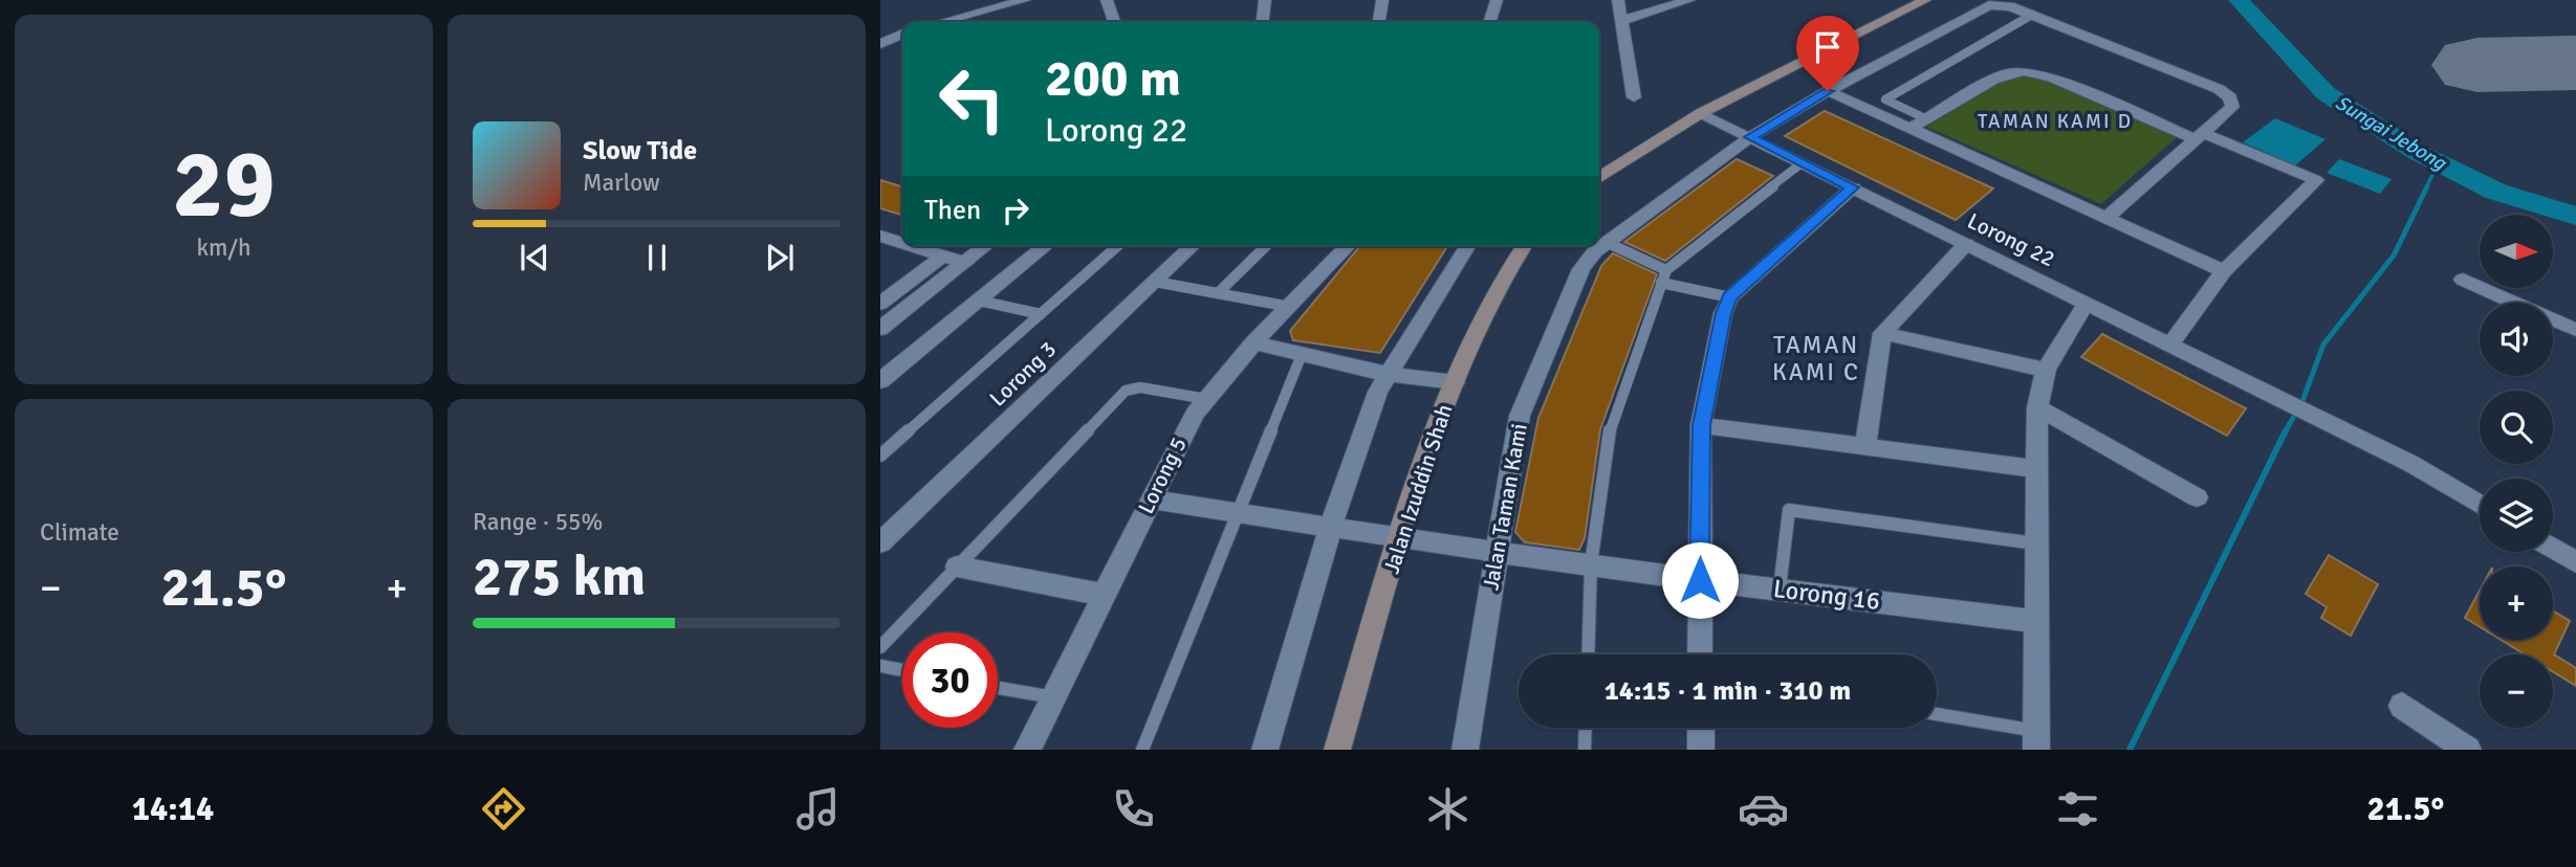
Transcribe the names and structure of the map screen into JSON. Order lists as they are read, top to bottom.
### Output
{
  "streets": {
    "main road": ["Jalan Izuddin Shah"],
    "street": [
      "Lorong 22",
      "Lorong 3",
      "Lorong 5",
      "Jalan Taman Kami",
      "Lorong 16"
    ]
  },
  "crossings": [
    ["Lorong 22", "Jalan Taman Kami"],
    ["Lorong 5", "Lorong 16"],
    ["Jalan Izuddin Shah", "Lorong 16"],
    ["Jalan Taman Kami", "Lorong 16"]
  ],
  "districts": ["TAMAN KAMI D", "TAMAN KAMI C"],
  "water": ["Sungai Jebong"],
  "north": "right",
  "page": {
    "tile": [
      ["29", "km/h"],
      "Climate",
      ["Range · 55%", "275 km"]
    ],
    "turn": ["200 m", "Lorong 22"],
    "song": ["Slow Tide", "Marlow"],
    "then": "Then",
    "map_buttons": ["+", "−"],
    "heat": ["−", "21.5°", "+"],
    "limit": "30",
    "trip": "14:15 · 1 min · 310 m",
    "tabs": ["14:14", "21.5°"]
  }
}
